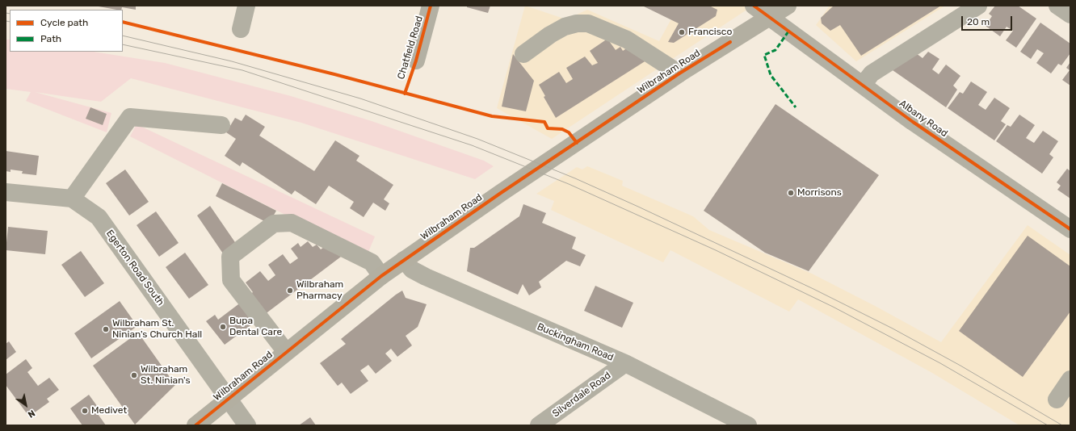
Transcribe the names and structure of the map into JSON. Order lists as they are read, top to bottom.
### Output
{
  "streets": {
    "highway": ["Wilbraham Road"],
    "street": [
      "Chatfield Road",
      "Albany Road",
      "Egerton Road South",
      "Buckingham Road",
      "Silverdale Road"
    ]
  },
  "crossings": [
    ["Wilbraham Road", "Albany Road"],
    ["Wilbraham Road", "Egerton Road South"],
    ["Wilbraham Road", "Buckingham Road"],
    ["Buckingham Road", "Silverdale Road"]
  ],
  "places": [
    "Francisco",
    "Morrisons",
    "Wilbraham Pharmacy",
    "Bupa Dental Care",
    "Wilbraham St. Ninian's Church Hall",
    "Wilbraham St. Ninian's",
    "Medivet"
  ],
  "legend": ["Cycle path", "Path"],
  "scale_bar": "20 m",
  "north": "bottom right"
}
